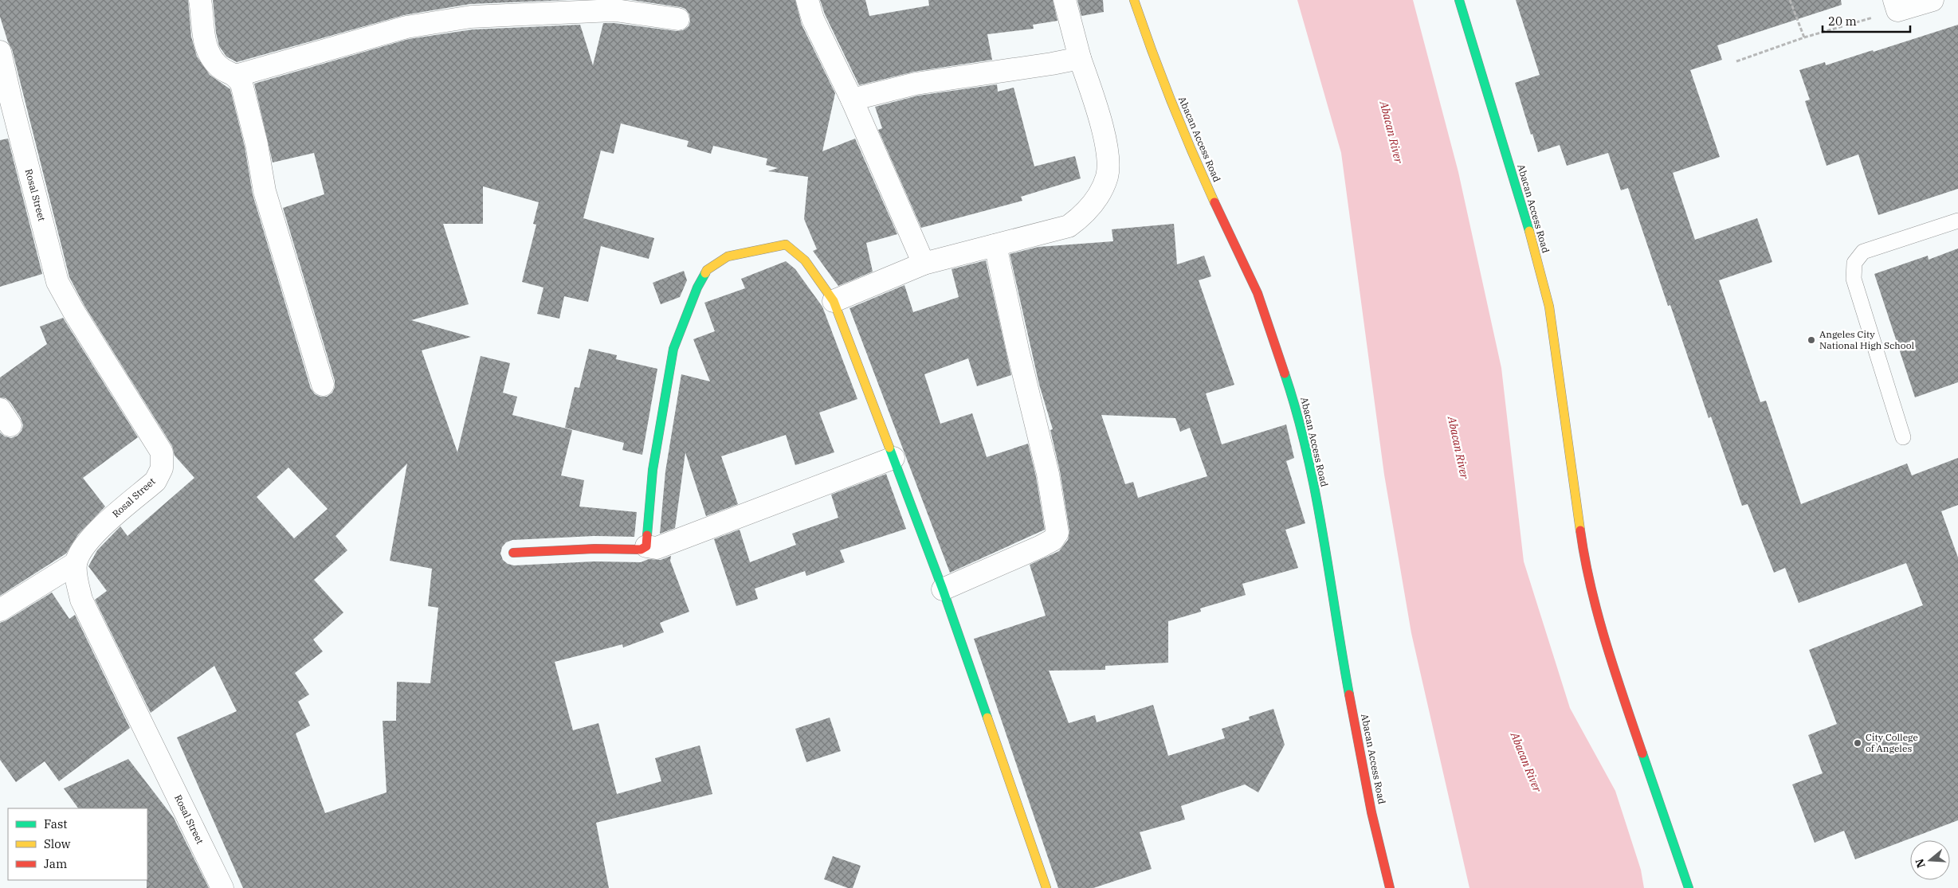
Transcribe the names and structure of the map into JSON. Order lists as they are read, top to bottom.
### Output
{
  "streets": {
    "street": ["Abacan Access Road", "Rosal Street"]
  },
  "water": ["Abacan River"],
  "places": ["Angeles City National High School", "City College of Angeles"],
  "legend": ["Fast", "Slow", "Jam"],
  "scale_bar": "20 m",
  "north": "left"
}
